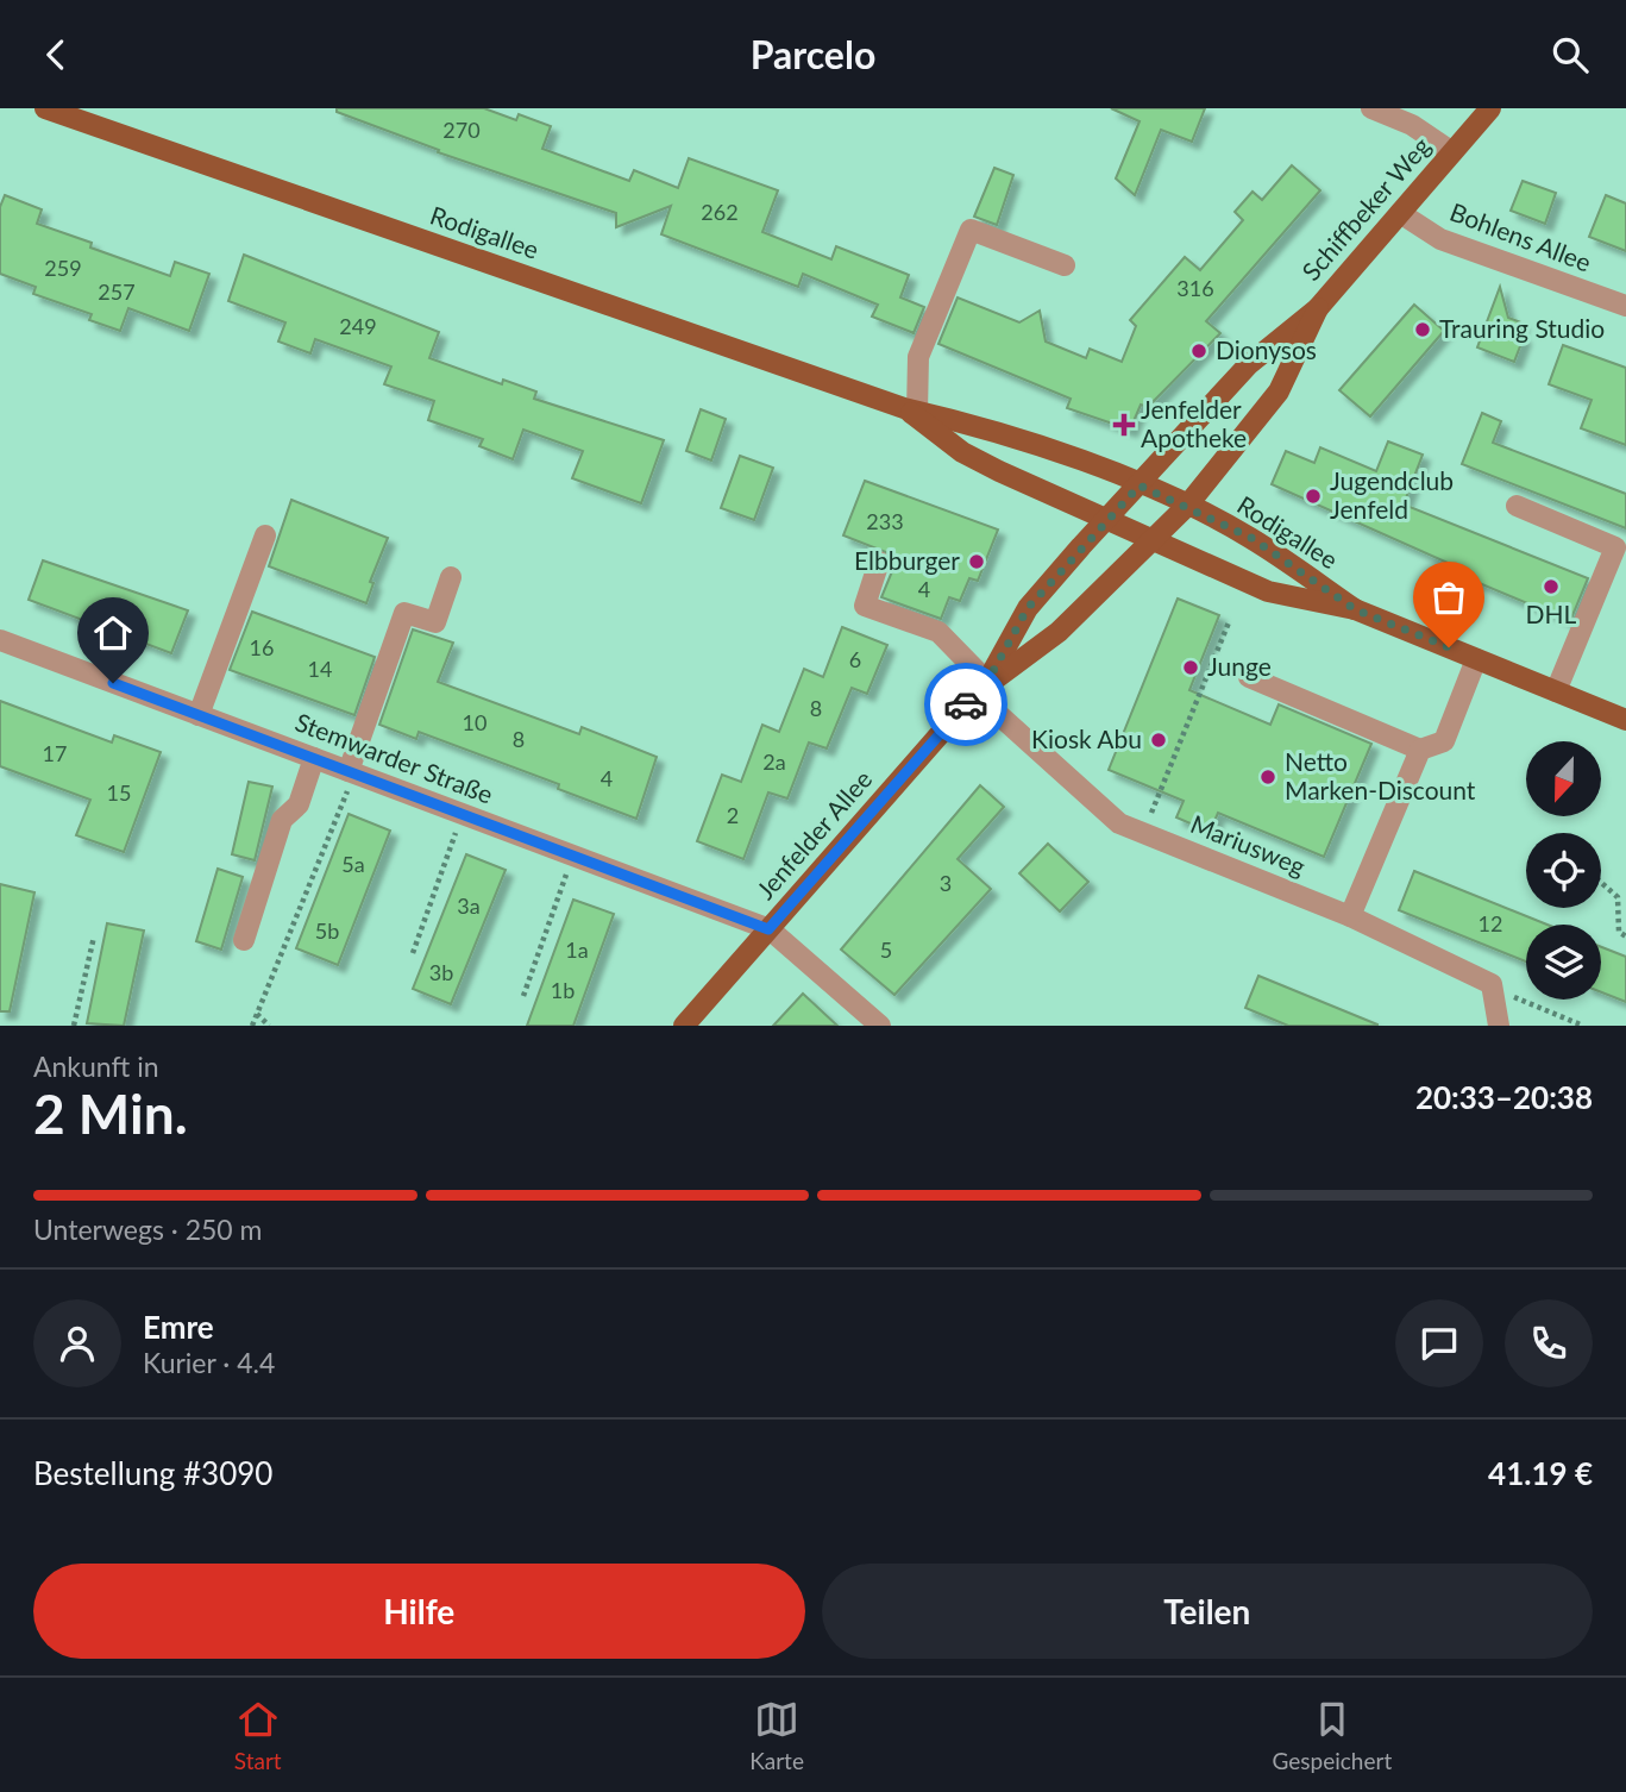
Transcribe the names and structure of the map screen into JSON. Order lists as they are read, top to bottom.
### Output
{
  "streets": {
    "main road": ["Schiffbeker Weg", "Rodigallee", "Jenfelder Allee"],
    "street": ["Bohlens Allee", "Stemwarder Straße", "Mariusweg"]
  },
  "crossings": [
    ["Schiffbeker Weg", "Rodigallee"],
    ["Schiffbeker Weg", "Bohlens Allee"],
    ["Schiffbeker Weg", "Jenfelder Allee"],
    ["Rodigallee", "Jenfelder Allee"],
    ["Stemwarder Straße", "Jenfelder Allee"],
    ["Jenfelder Allee", "Mariusweg"]
  ],
  "places": {
    "other": [
      "Trauring Studio",
      "Dionysos",
      "Jugendclub Jenfeld",
      "Elbburger",
      "DHL",
      "Junge",
      "Kiosk Abu",
      "Netto Marken-Discount"
    ],
    "health": ["Jenfelder Apotheke"]
  },
  "house_numbers": [
    "270",
    "262",
    "259",
    "316",
    "257",
    "249",
    "233",
    "4",
    "16",
    "6",
    "14",
    "8",
    "10",
    "8",
    "17",
    "2a",
    "4",
    "15",
    "2",
    "5a",
    "3",
    "3a",
    "12",
    "5b",
    "1a",
    "5",
    "3b",
    "1b"
  ],
  "north": "bottom",
  "page": {
    "header": "Parcelo",
    "heading": ["2 Min.", "Ankunft in", "20:33–20:38"],
    "panel": [
      "Emre",
      "Kurier · 4.4",
      "Bestellung #3090",
      "41.19 €"
    ],
    "bar": "Unterwegs · 250 m",
    "buttons": ["Hilfe", "Teilen"],
    "tabs": ["Start", "Karte", "Gespeichert"]
  }
}
